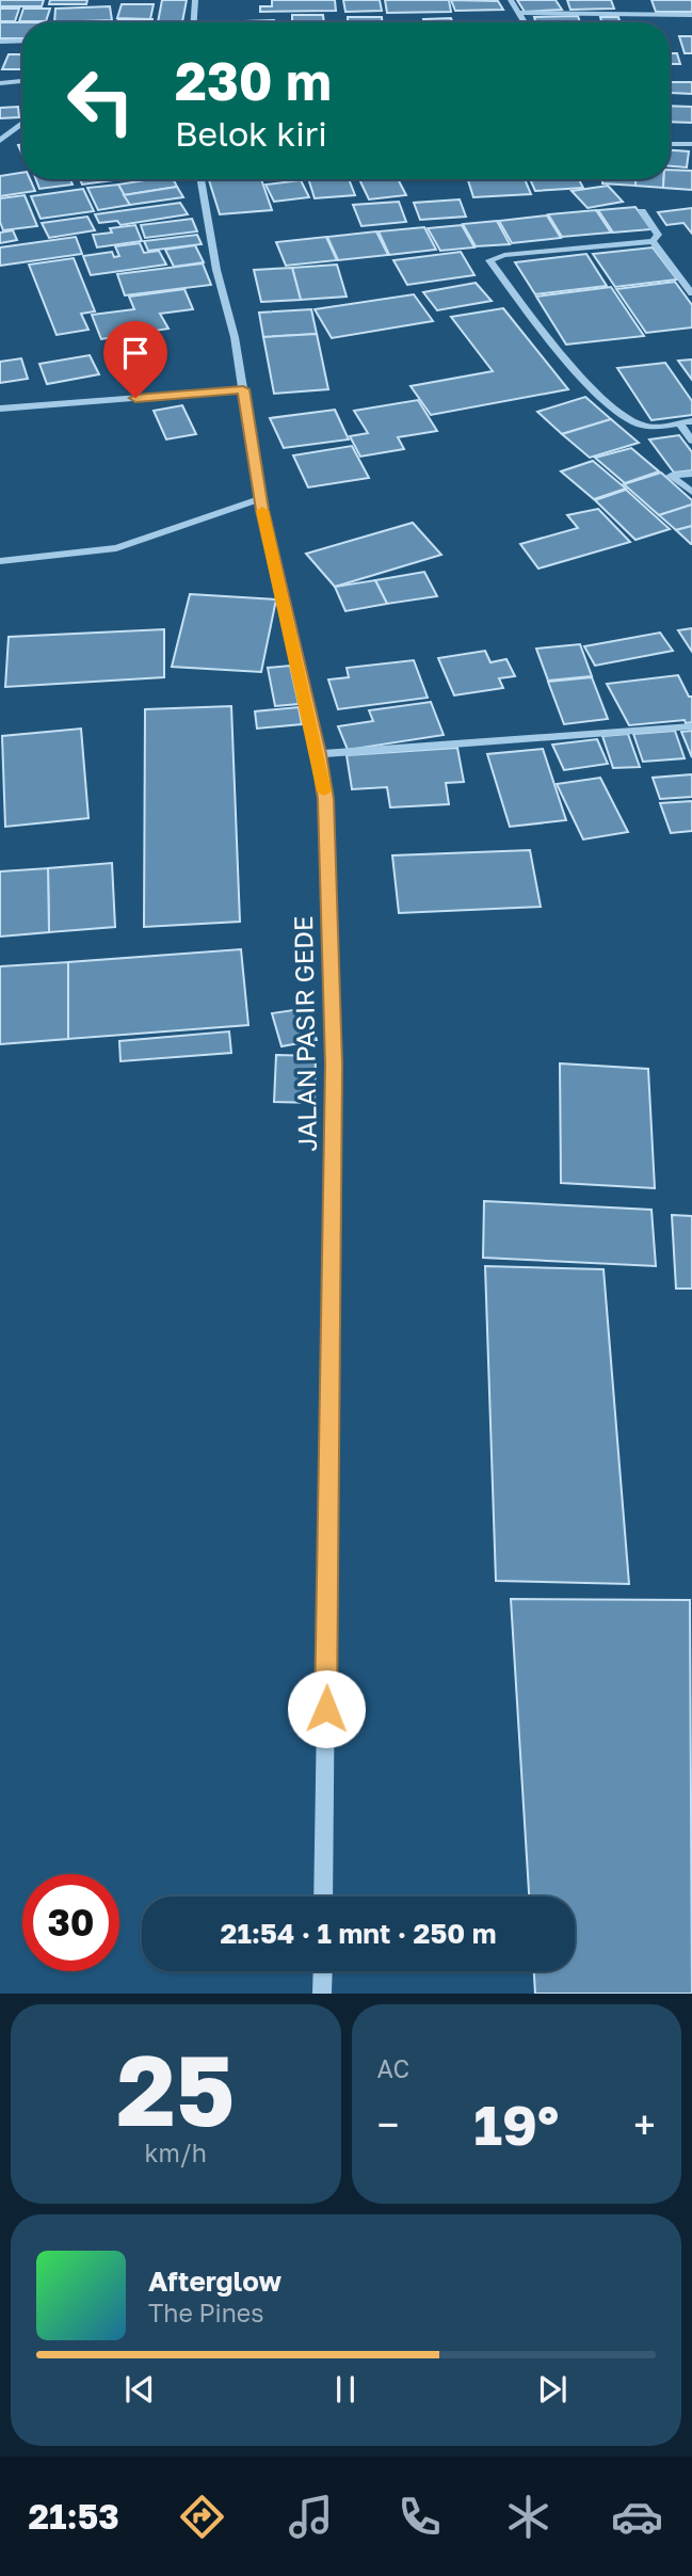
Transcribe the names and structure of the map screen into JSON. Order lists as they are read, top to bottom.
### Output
{
  "streets": {
    "street": ["JALAN PASIR GEDE"]
  },
  "page": {
    "turn": ["230 m", "Belok kiri"],
    "limit": "30",
    "trip": "21:54 · 1 mnt · 250 m",
    "tile": [
      ["25", "km/h"],
      "AC"
    ],
    "heat": ["−", "19°", "+"],
    "song": ["Afterglow", "The Pines"],
    "tabs": "21:53"
  }
}
